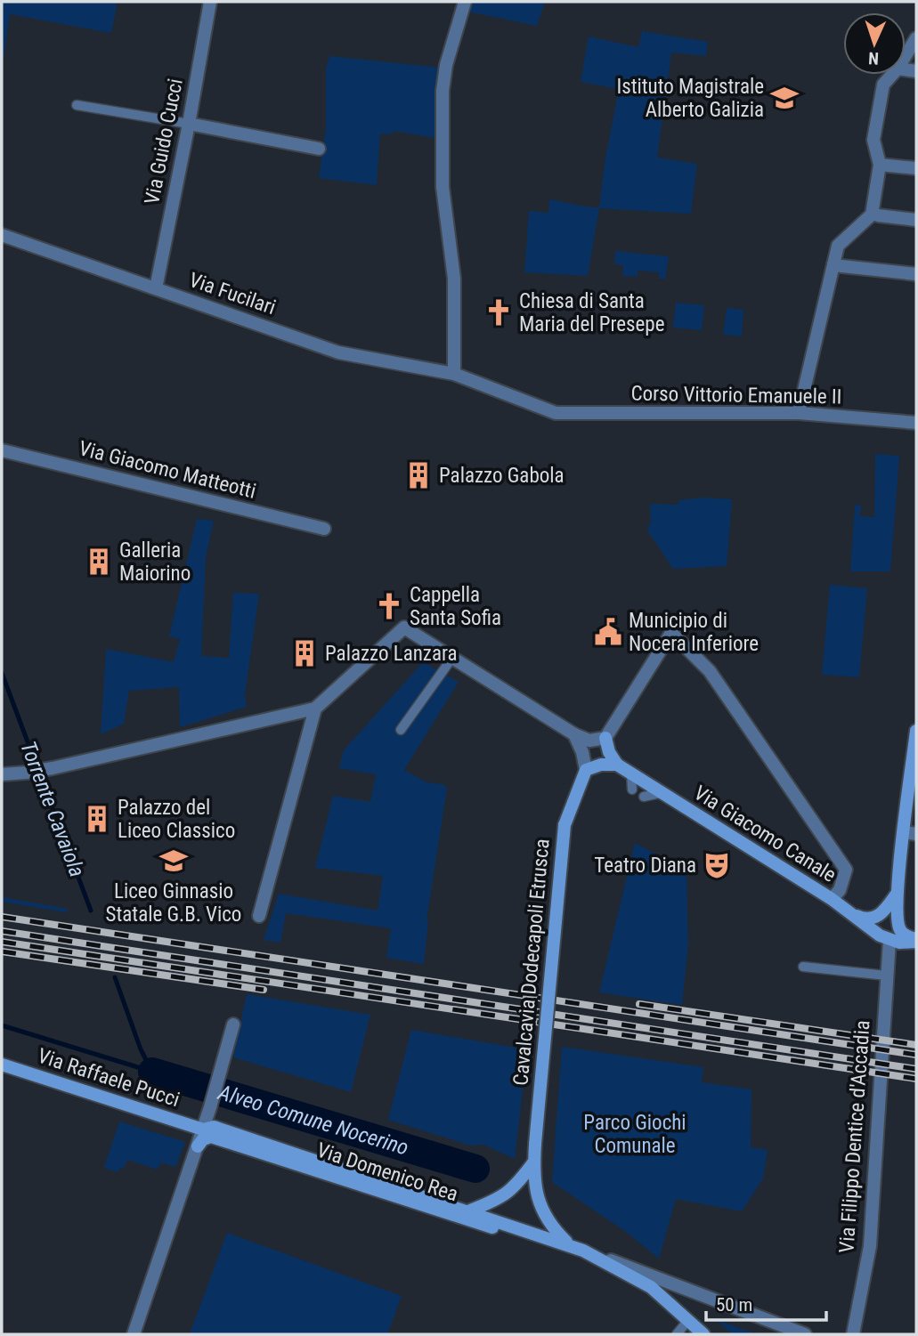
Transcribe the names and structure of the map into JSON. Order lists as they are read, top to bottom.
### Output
{
  "streets": {
    "street": [
      "Via Guido Cucci",
      "Via Fucilari",
      "Corso Vittorio Emanuele II",
      "Via Giacomo Matteotti",
      "Via Giacomo Canale",
      "Cavalcavia Dodecapoli Etrusca",
      "Via Raffaele Pucci",
      "Via Filippo Dentice d'Accadia",
      "Via Domenico Rea"
    ]
  },
  "crossings": [
    ["Via Guido Cucci", "Via Fucilari"],
    ["Via Fucilari", "Corso Vittorio Emanuele II"],
    ["Via Giacomo Canale", "Via Filippo Dentice d'Accadia"],
    ["Cavalcavia Dodecapoli Etrusca", "Via Domenico Rea"],
    ["Via Raffaele Pucci", "Via Domenico Rea"]
  ],
  "water": ["Torrente Cavaiola", "Alveo Comune Nocerino"],
  "parks": ["Parco Giochi Comunale"],
  "places": {
    "school or university": ["Istituto Magistrale Alberto Galizia", "Liceo Ginnasio Statale G.B. Vico"],
    "church": ["Chiesa di Santa Maria del Presepe", "Cappella Santa Sofia"],
    "building": [
      "Palazzo Gabola",
      "Galleria Maiorino",
      "Palazzo Lanzara",
      "Palazzo del Liceo Classico"
    ],
    "public building": ["Municipio di Nocera Inferiore"],
    "theatre": ["Teatro Diana"]
  },
  "scale_bar": "50 m",
  "north": "bottom"
}
